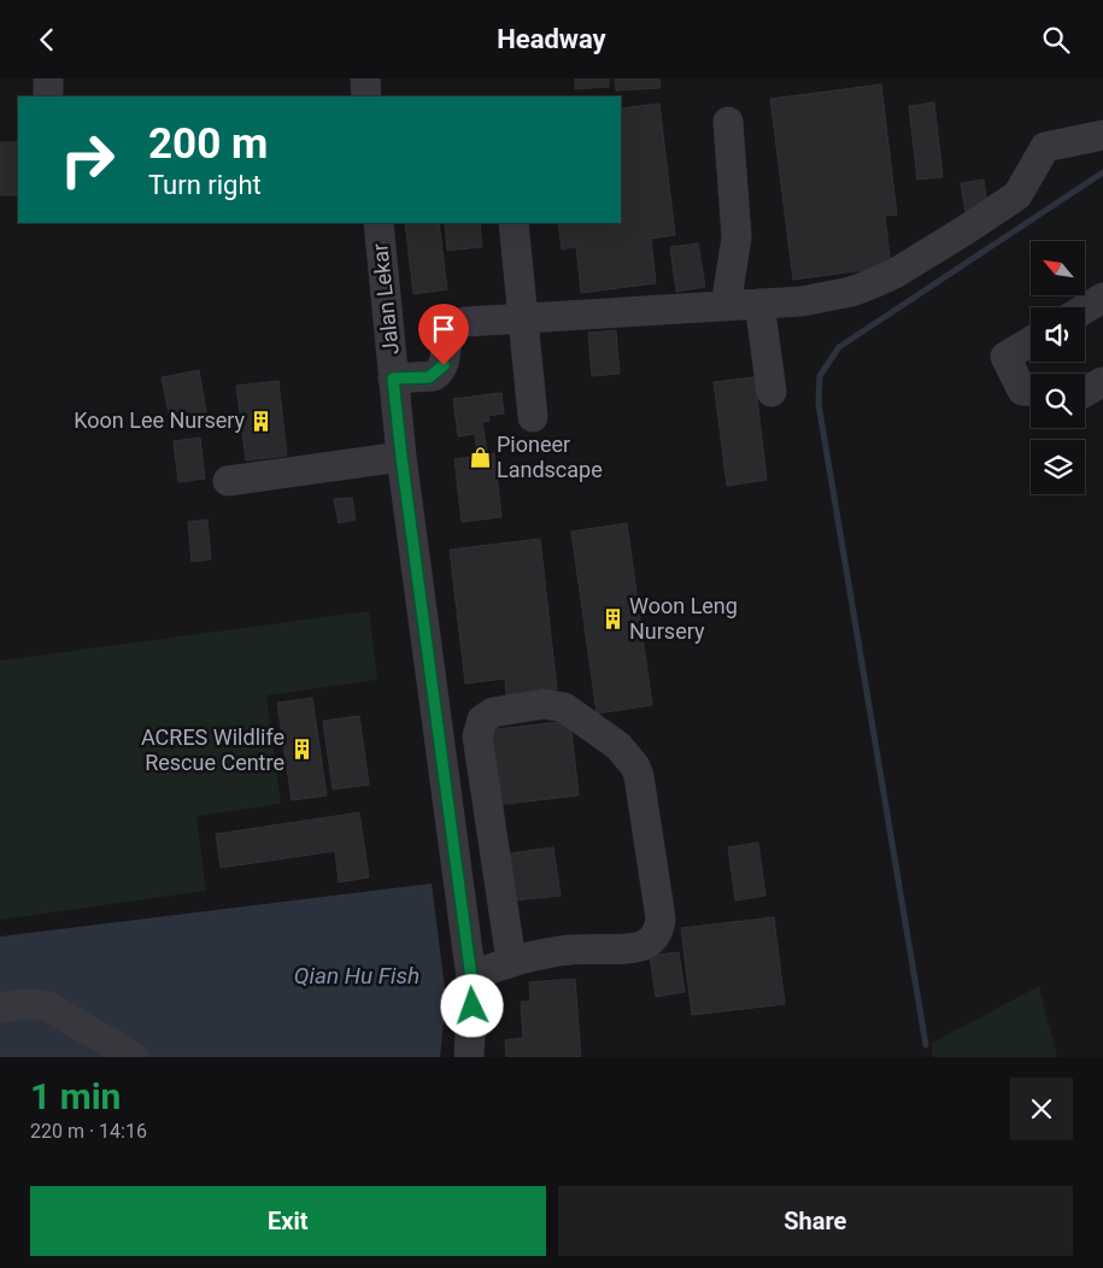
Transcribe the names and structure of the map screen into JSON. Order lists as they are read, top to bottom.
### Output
{
  "streets": {
    "street": ["Jalan Lekar"]
  },
  "water": ["Qian Hu Fish"],
  "places": {
    "building": ["Koon Lee Nursery", "Woon Leng Nursery", "ACRES Wildlife Rescue Centre"],
    "shop": ["Pioneer Landscape"]
  },
  "north": "top left",
  "page": {
    "header": "Headway",
    "turn": ["200 m", "Turn right"],
    "heading": ["1 min", "220 m · 14:16"],
    "buttons": ["Exit", "Share"]
  }
}
